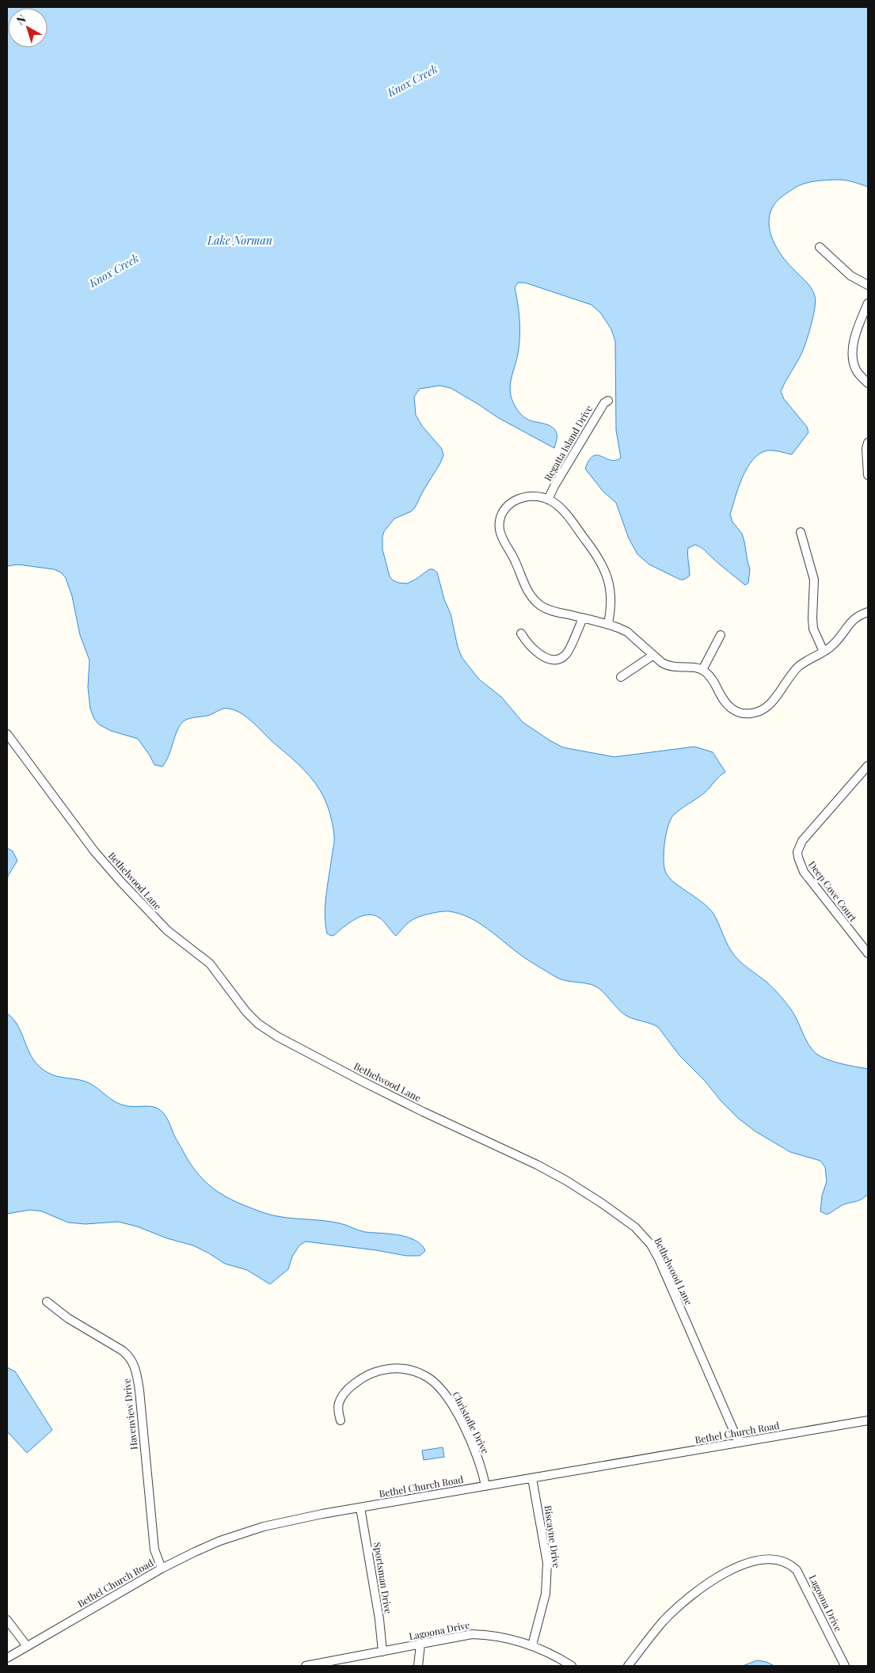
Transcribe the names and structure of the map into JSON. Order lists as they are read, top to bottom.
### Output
{
  "streets": {
    "street": [
      "Regatta Island Drive",
      "Bethelwood Lane",
      "Deep Cove Court",
      "Havenview Drive",
      "Christofle Drive",
      "Bethel Church Road",
      "Biscayne Drive",
      "Sportsman Drive",
      "Lagoona Drive"
    ]
  },
  "crossings": [
    ["Bethelwood Lane", "Bethel Church Road"],
    ["Havenview Drive", "Bethel Church Road"],
    ["Christofle Drive", "Bethel Church Road"],
    ["Bethel Church Road", "Biscayne Drive"],
    ["Bethel Church Road", "Sportsman Drive"],
    ["Biscayne Drive", "Lagoona Drive"],
    ["Sportsman Drive", "Lagoona Drive"]
  ],
  "water": ["Knox Creek", "Lake Norman"],
  "north": "top left"
}
